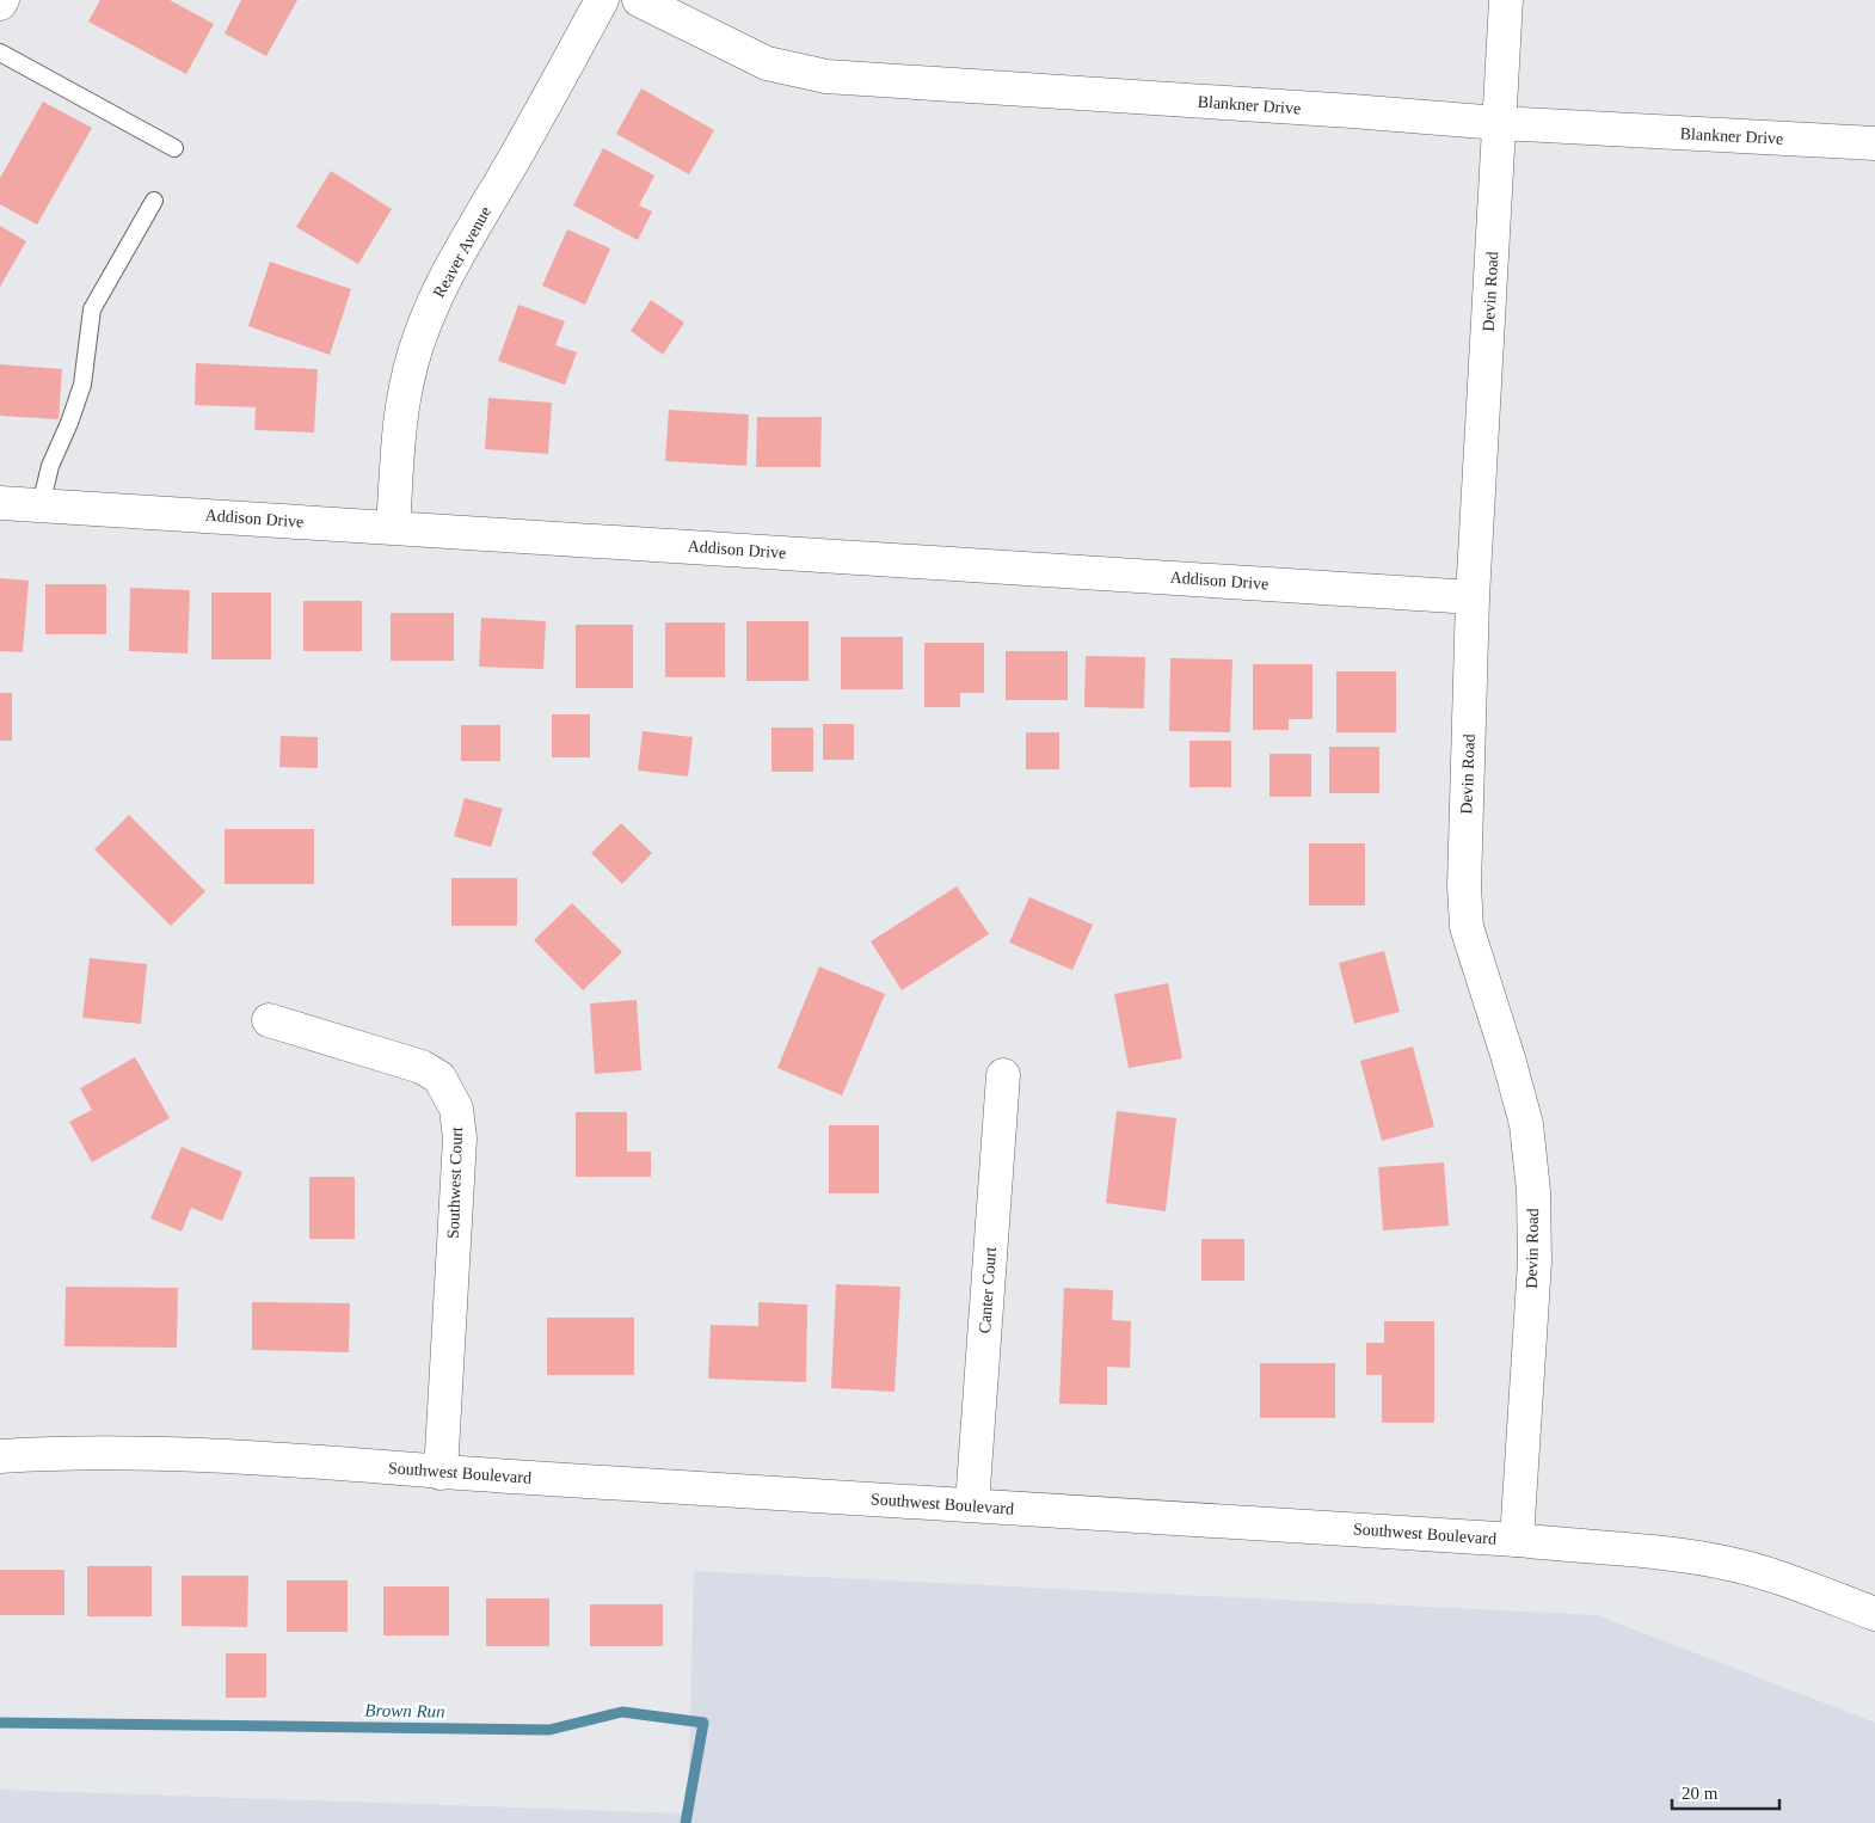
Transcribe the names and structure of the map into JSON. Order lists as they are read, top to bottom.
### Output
{
  "streets": {
    "street": [
      "Blankner Drive",
      "Reaver Avenue",
      "Devin Road",
      "Addison Drive",
      "Southwest Court",
      "Canter Court",
      "Southwest Boulevard"
    ]
  },
  "crossings": [
    ["Blankner Drive", "Devin Road"],
    ["Reaver Avenue", "Addison Drive"],
    ["Devin Road", "Addison Drive"],
    ["Devin Road", "Southwest Boulevard"],
    ["Southwest Court", "Southwest Boulevard"],
    ["Canter Court", "Southwest Boulevard"]
  ],
  "water": ["Brown Run"],
  "scale_bar": "20 m"
}
